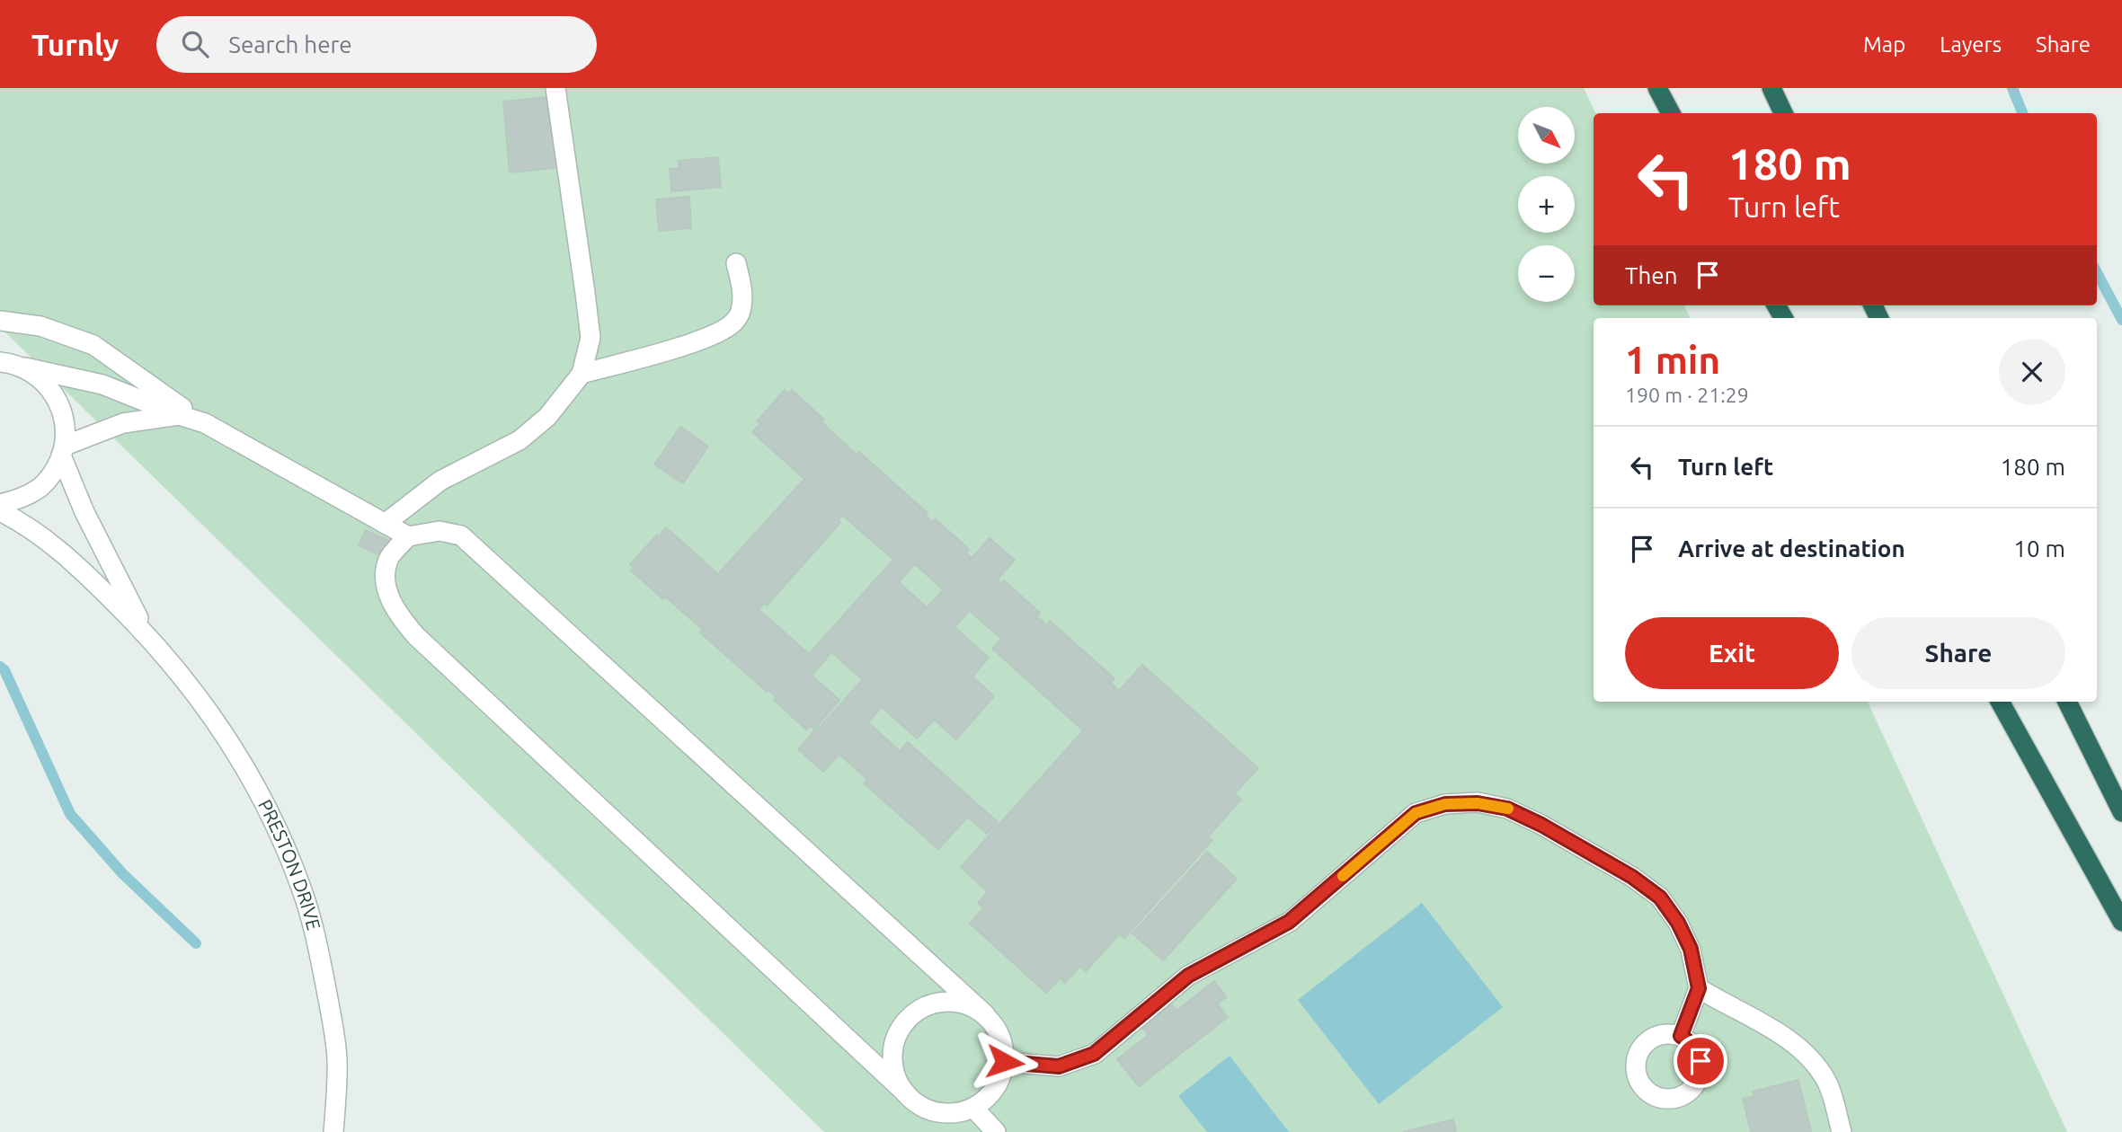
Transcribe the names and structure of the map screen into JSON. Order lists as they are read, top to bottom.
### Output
{
  "streets": {
    "street": ["PRESTON DRIVE"]
  },
  "north": "bottom right",
  "page": {
    "header": "Turnly",
    "search": "Search here",
    "nav": ["Map", "Layers", "Share"],
    "map_buttons": ["+", "−"],
    "turn": ["180 m", "Turn left"],
    "then": "Then",
    "heading": ["1 min", "190 m · 21:29"],
    "list": [
      {
        "name": "Turn left",
        "value": "180 m"
      },
      {
        "name": "Arrive at destination",
        "value": "10 m"
      }
    ],
    "buttons": ["Exit", "Share"]
  }
}
